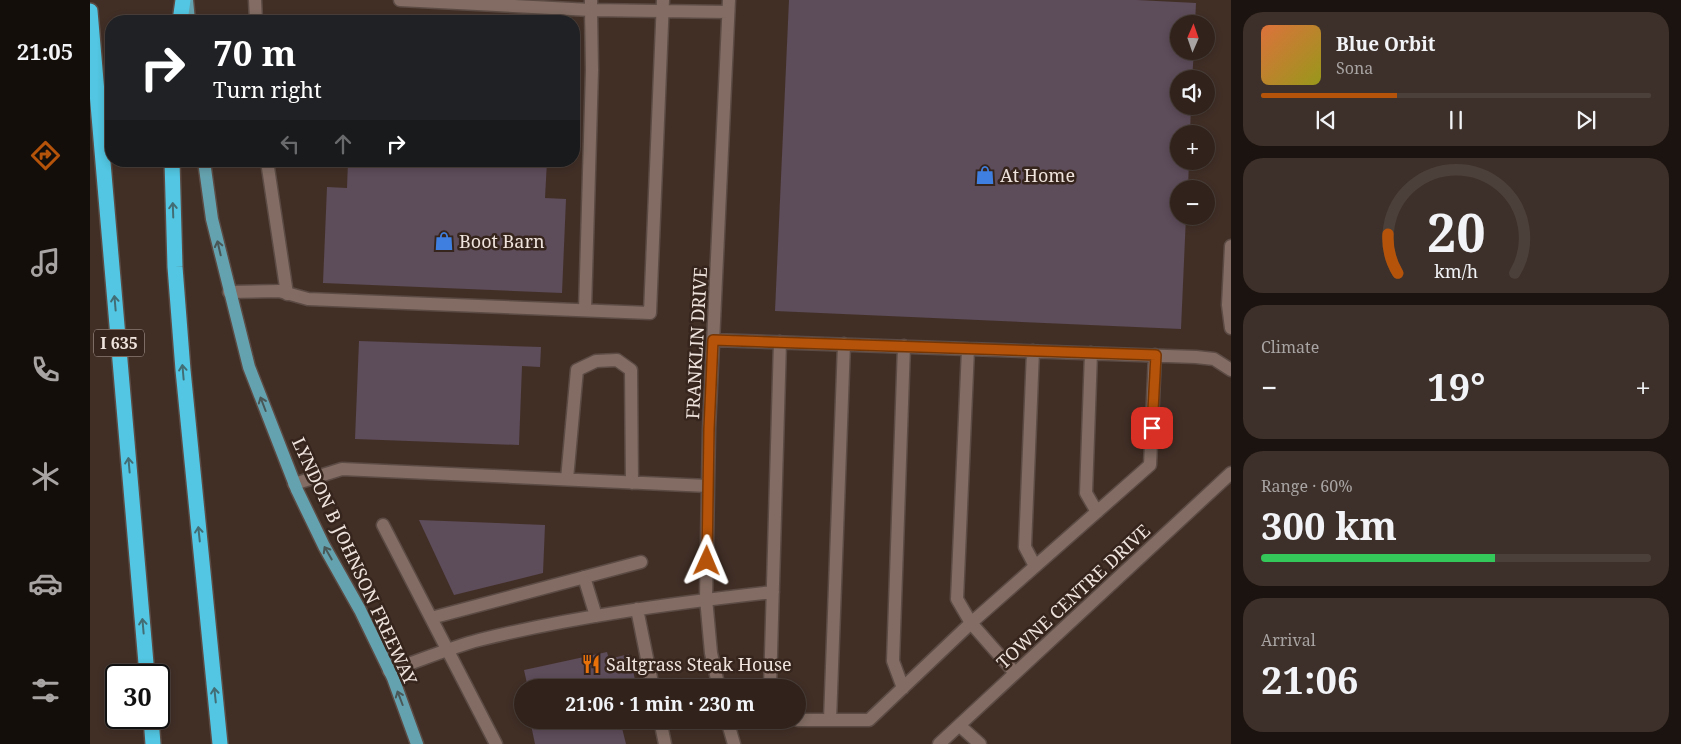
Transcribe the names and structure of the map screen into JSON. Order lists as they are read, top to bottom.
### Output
{
  "streets": {
    "highway": ["I 635"],
    "main road": ["LYNDON B JOHNSON FREEWAY"],
    "street": ["FRANKLIN DRIVE", "TOWNE CENTRE DRIVE"]
  },
  "one_way": ["LYNDON B JOHNSON FREEWAY"],
  "places": {
    "shop": ["At Home", "Boot Barn"],
    "restaurant": ["Saltgrass Steak House"]
  },
  "north": "top",
  "page": {
    "tabs": "21:05",
    "map_buttons": ["+", "−"],
    "turn": ["70 m", "Turn right"],
    "song": ["Blue Orbit", "Sona"],
    "tile": [
      "Climate",
      ["Range · 60%", "300 km"],
      ["Arrival", "21:06"]
    ],
    "heat": ["−", "19°", "+"],
    "limit": "30",
    "trip": "21:06 · 1 min · 230 m",
    "gauge": ["20", "km/h"]
  }
}
